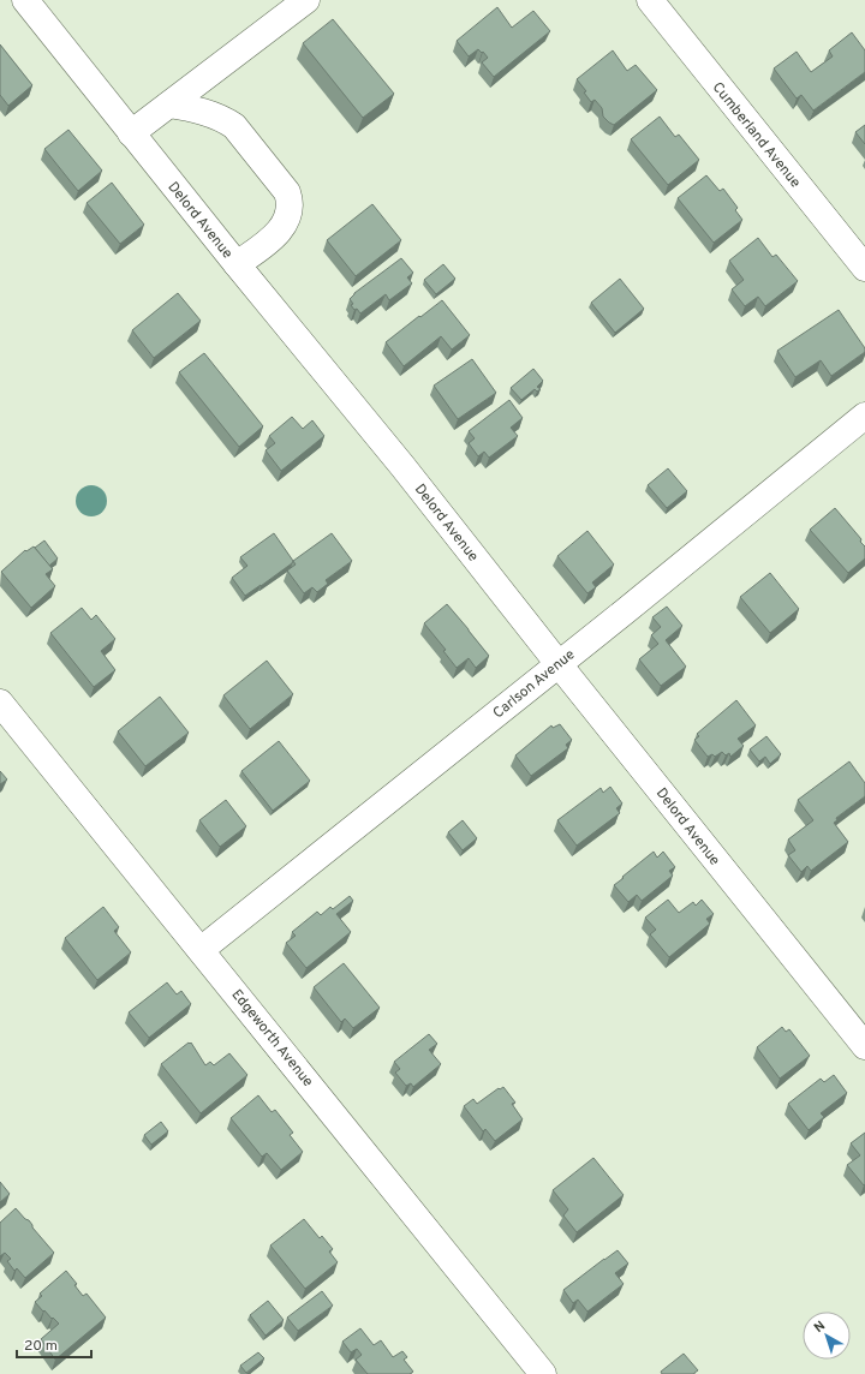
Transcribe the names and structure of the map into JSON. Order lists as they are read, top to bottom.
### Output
{
  "streets": {
    "street": [
      "Cumberland Avenue",
      "Delord Avenue",
      "Carlson Avenue",
      "Edgeworth Avenue"
    ]
  },
  "crossings": [
    ["Delord Avenue", "Carlson Avenue"],
    ["Carlson Avenue", "Edgeworth Avenue"]
  ],
  "scale_bar": "20 m",
  "north": "top left"
}
